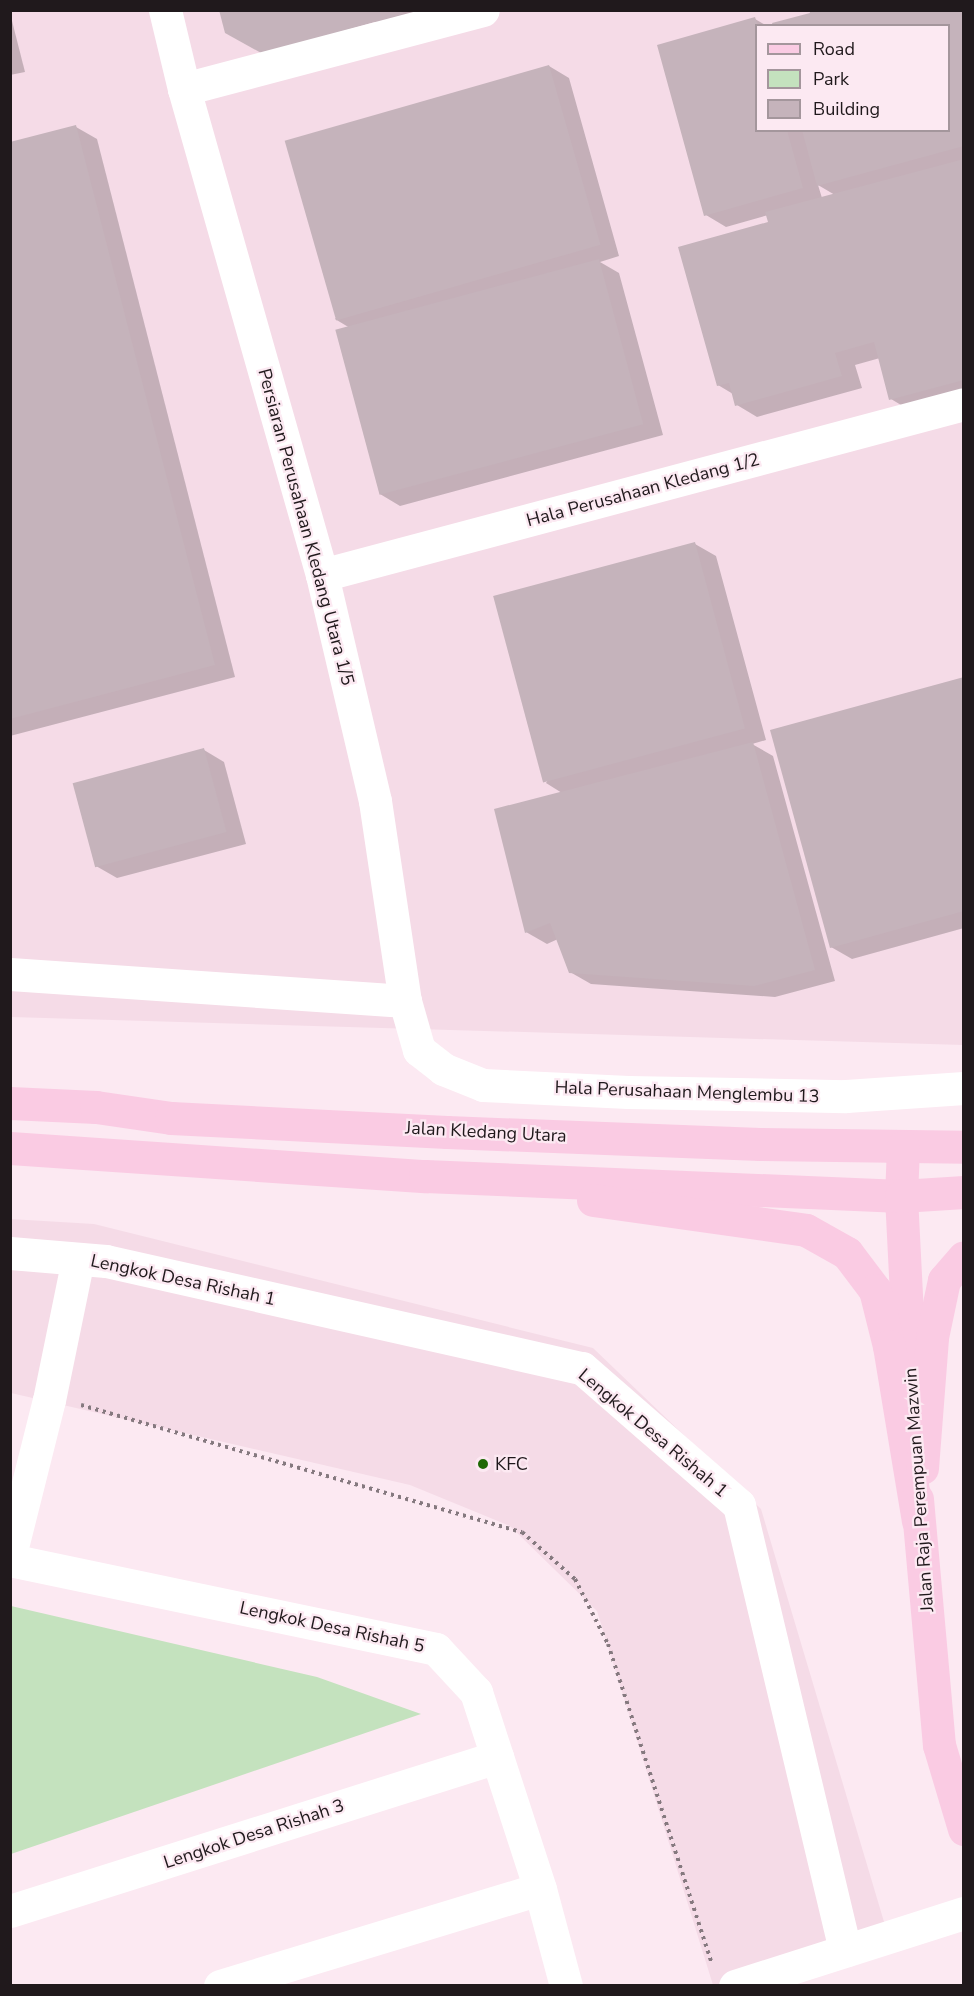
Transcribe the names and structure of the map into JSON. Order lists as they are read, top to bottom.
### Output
{
  "streets": {
    "main road": ["Jalan Kledang Utara", "Jalan Raja Perempuan Mazwin"],
    "street": [
      "Hala Perusahaan Kledang 1/2",
      "Persiaran Perusahaan Kledang Utara 1/5",
      "Hala Perusahaan Menglembu 13",
      "Lengkok Desa Rishah 1",
      "Lengkok Desa Rishah 5",
      "Lengkok Desa Rishah 3"
    ]
  },
  "crossings": [
    ["Hala Perusahaan Kledang 1/2", "Persiaran Perusahaan Kledang Utara 1/5"],
    ["Persiaran Perusahaan Kledang Utara 1/5", "Hala Perusahaan Menglembu 13"],
    ["Jalan Kledang Utara", "Jalan Raja Perempuan Mazwin"],
    ["Lengkok Desa Rishah 5", "Lengkok Desa Rishah 3"]
  ],
  "places": ["KFC"],
  "legend": ["Road", "Park", "Building"]
}
